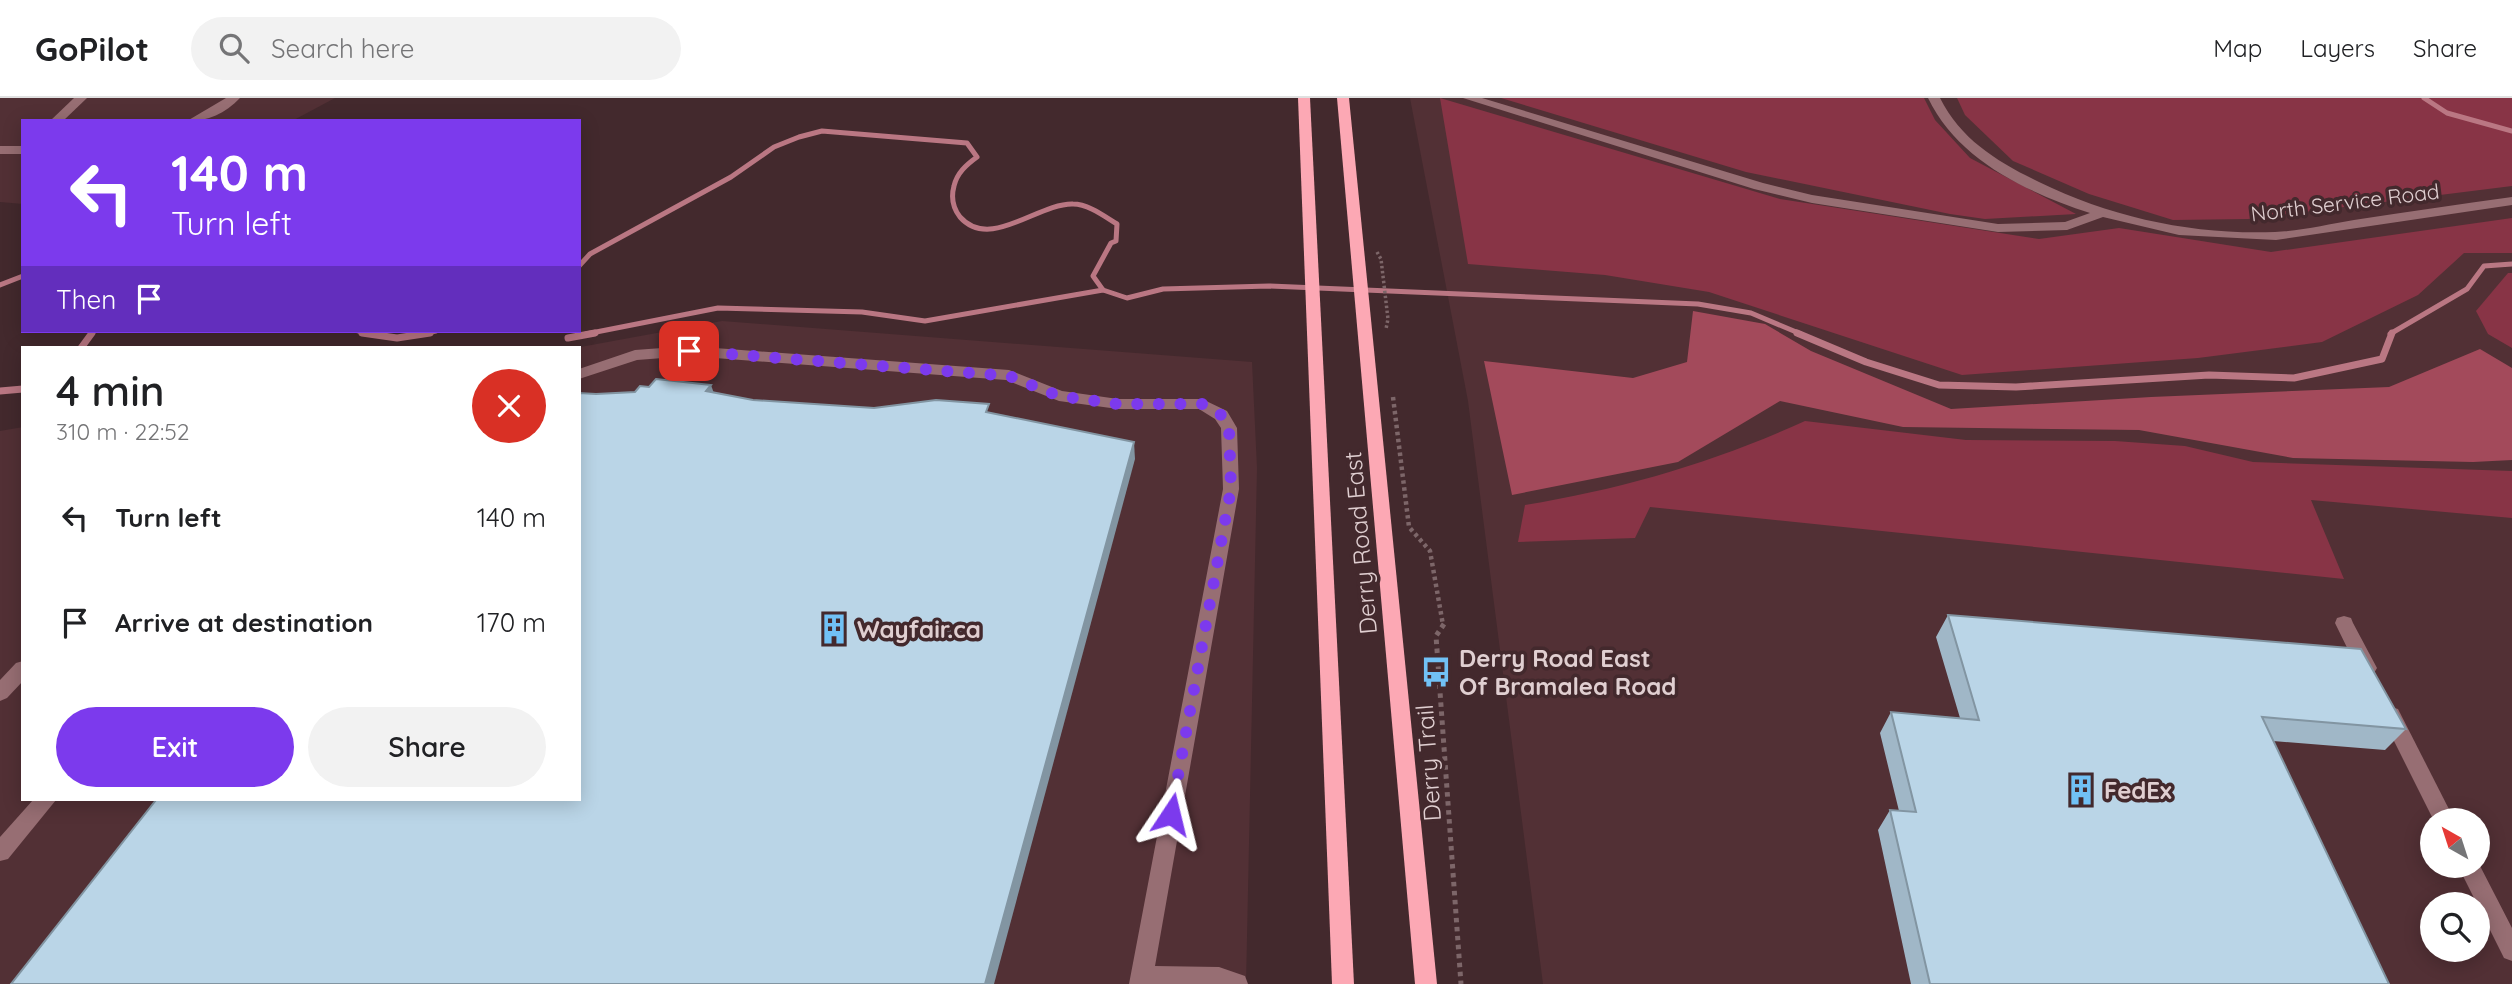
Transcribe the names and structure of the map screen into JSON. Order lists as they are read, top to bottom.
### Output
{
  "streets": {
    "main road": ["Derry Road East"],
    "lane": ["North Service Road"],
    "path": ["Derry Trail"]
  },
  "places": {
    "building": ["Wayfair.ca", "FedEx"],
    "bus stop": ["Derry Road East Of Bramalea Road"]
  },
  "north": "top left",
  "page": {
    "header": "GoPilot",
    "search": "Search here",
    "nav": ["Map", "Layers", "Share"],
    "turn": ["140 m", "Turn left"],
    "then": "Then",
    "heading": ["4 min", "310 m · 22:52"],
    "list": [
      {
        "name": "Turn left",
        "value": "140 m"
      },
      {
        "name": "Arrive at destination",
        "value": "170 m"
      }
    ],
    "buttons": ["Exit", "Share"]
  }
}
